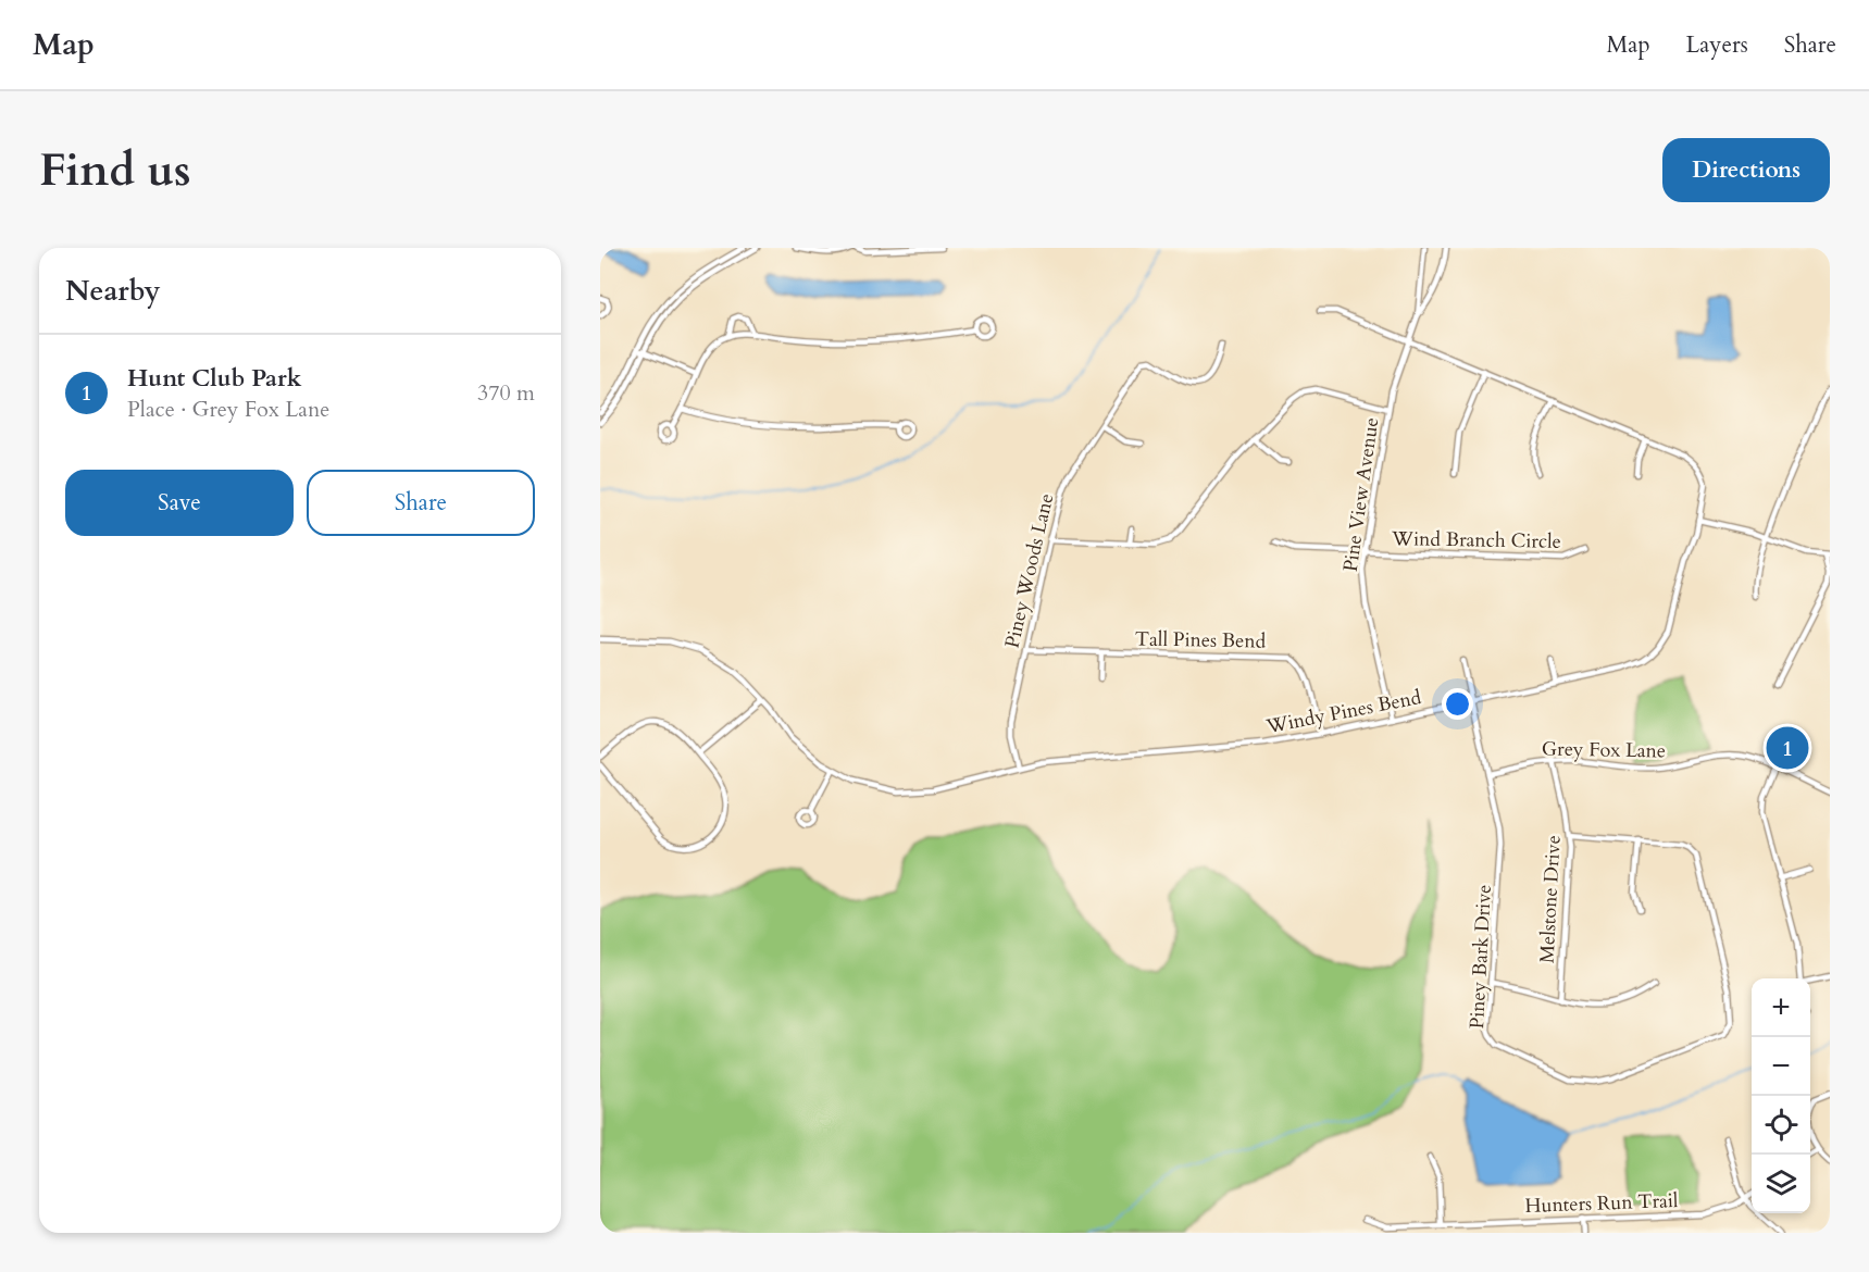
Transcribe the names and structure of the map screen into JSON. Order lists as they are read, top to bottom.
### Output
{
  "streets": {
    "street": [
      "Pine View Avenue",
      "Wind Branch Circle",
      "Piney Woods Lane",
      "Tall Pines Bend",
      "Windy Pines Bend",
      "Grey Fox Lane",
      "Melstone Drive",
      "Piney Bark Drive",
      "Hunters Run Trail"
    ]
  },
  "crossings": [
    ["Pine View Avenue", "Wind Branch Circle"],
    ["Pine View Avenue", "Windy Pines Bend"],
    ["Piney Woods Lane", "Tall Pines Bend"],
    ["Piney Woods Lane", "Windy Pines Bend"],
    ["Tall Pines Bend", "Windy Pines Bend"],
    ["Windy Pines Bend", "Piney Bark Drive"],
    ["Grey Fox Lane", "Melstone Drive"],
    ["Grey Fox Lane", "Piney Bark Drive"],
    ["Melstone Drive", "Piney Bark Drive"]
  ],
  "page": {
    "header": "Map",
    "nav": ["Map", "Layers", "Share"],
    "buttons": [
      "Directions",
      ["Save", "Share"]
    ],
    "title": "Find us",
    "heading": "Nearby",
    "list": [
      {
        "mark": "1",
        "name": "Hunt Club Park",
        "note": "Place · Grey Fox Lane",
        "value": "370 m"
      }
    ],
    "pins": "1",
    "map_buttons": ["+", "−"]
  }
}
